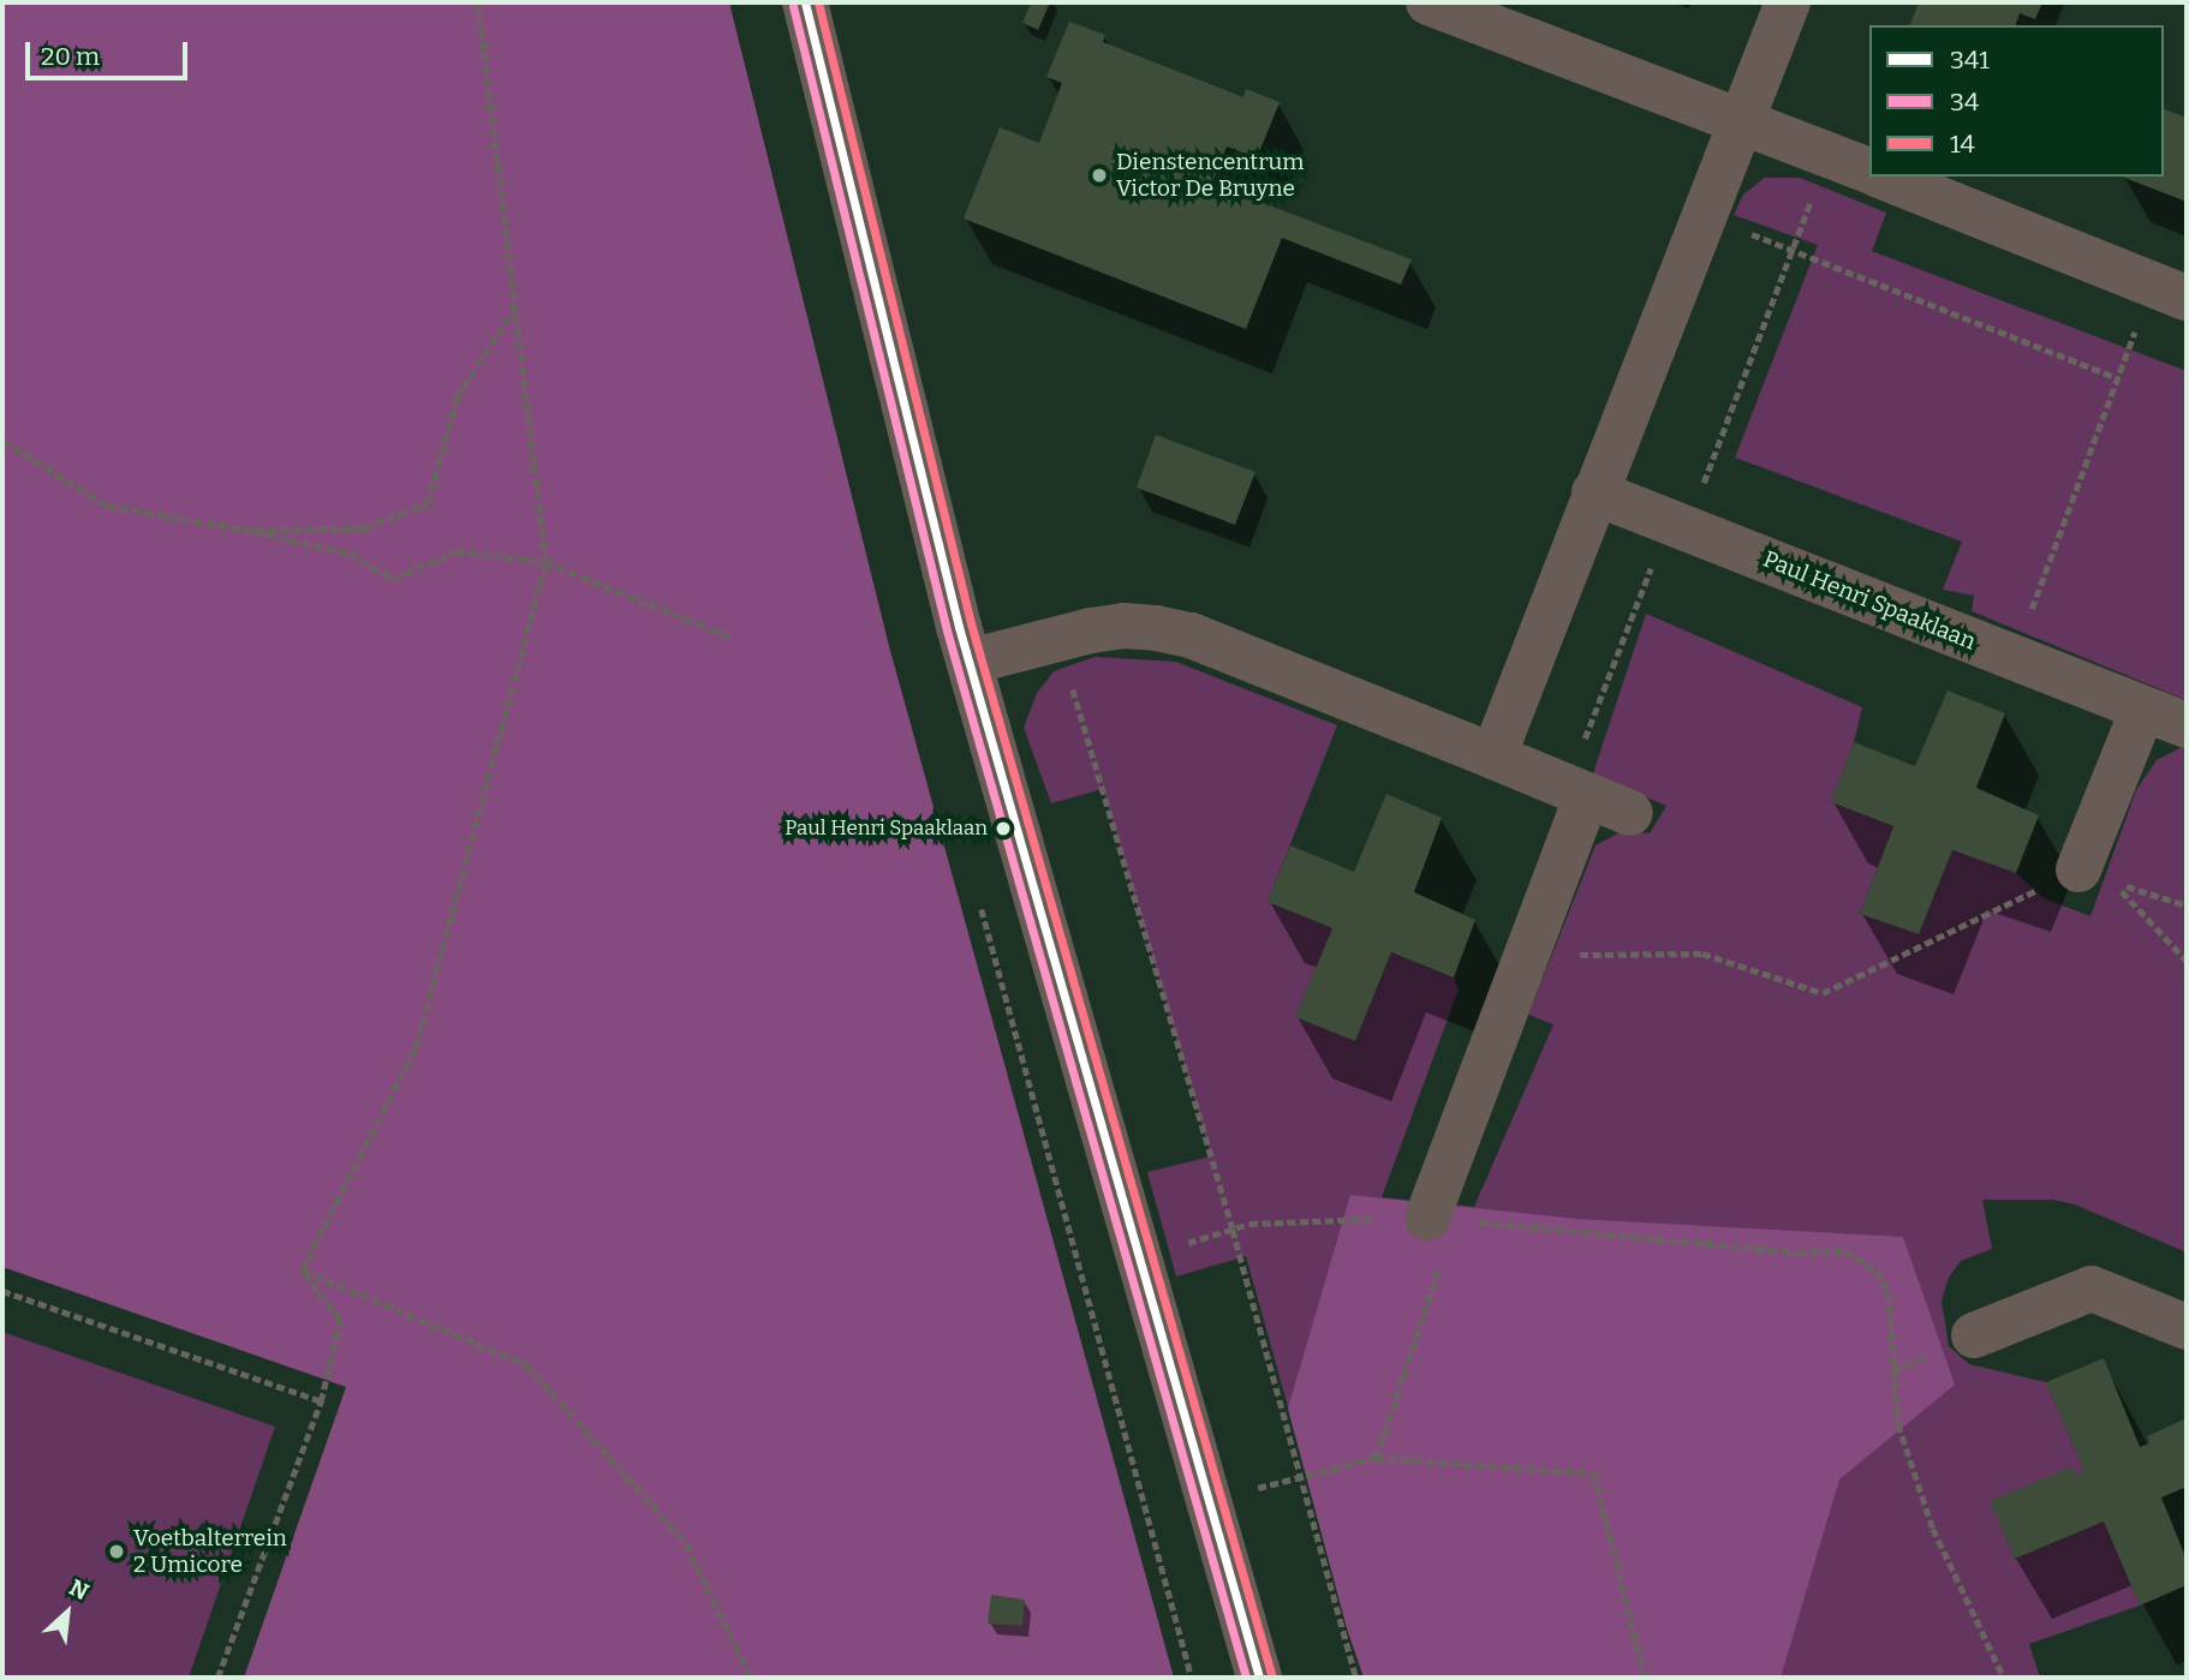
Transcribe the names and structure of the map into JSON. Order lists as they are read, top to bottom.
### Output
{
  "streets": {
    "street": ["Paul Henri Spaaklaan"]
  },
  "places": ["Dienstencentrum Victor De Bruyne", "Paul Henri Spaaklaan", "Voetbalterrein 2 Umicore"],
  "lines": ["transit line 341", "transit line 14", "transit line 34"],
  "legend": ["341", "34", "14"],
  "scale_bar": "20 m",
  "north": "top right"
}
